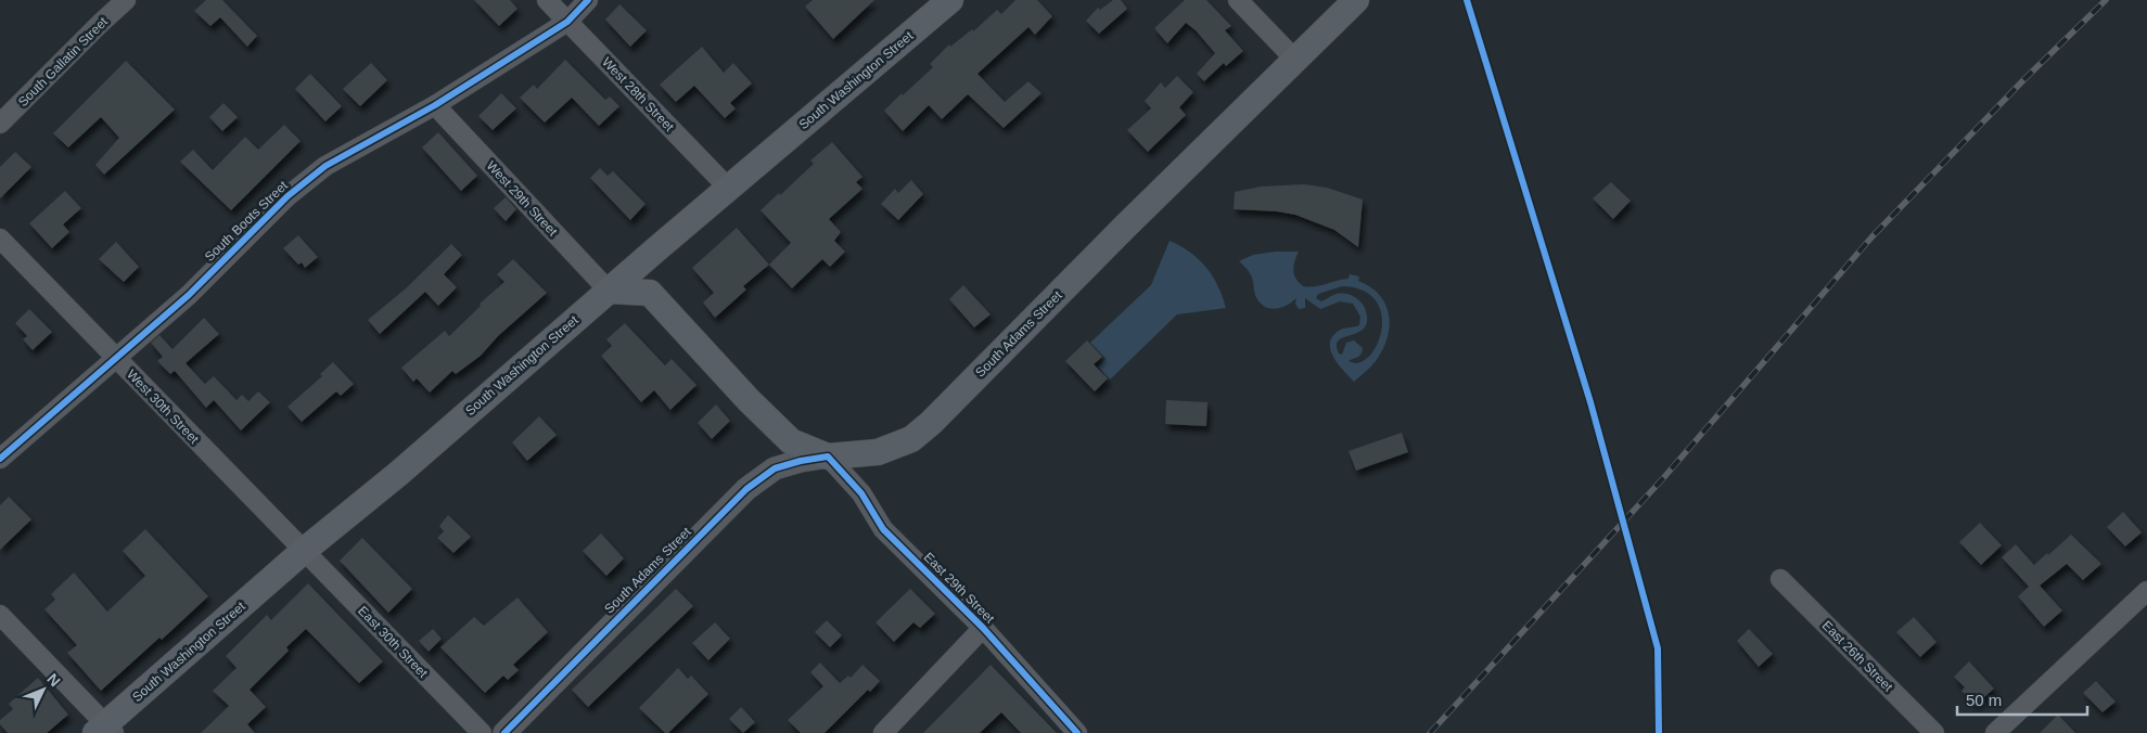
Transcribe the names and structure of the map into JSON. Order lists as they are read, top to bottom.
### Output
{
  "streets": {
    "main road": ["South Washington Street", "South Adams Street", "East 29th Street"],
    "street": [
      "South Gallatin Street",
      "West 28th Street",
      "West 29th Street",
      "South Boots Street",
      "West 30th Street",
      "East 30th Street",
      "East 26th Street"
    ]
  },
  "crossings": [
    ["South Washington Street", "West 28th Street"],
    ["South Washington Street", "West 29th Street"],
    ["South Washington Street", "West 30th Street"],
    ["South Washington Street", "East 30th Street"],
    ["West 28th Street", "South Boots Street"],
    ["West 29th Street", "South Boots Street"],
    ["South Boots Street", "West 30th Street"],
    ["South Adams Street", "East 29th Street"],
    ["West 30th Street", "East 30th Street"]
  ],
  "scale_bar": "50 m",
  "north": "top right"
}
